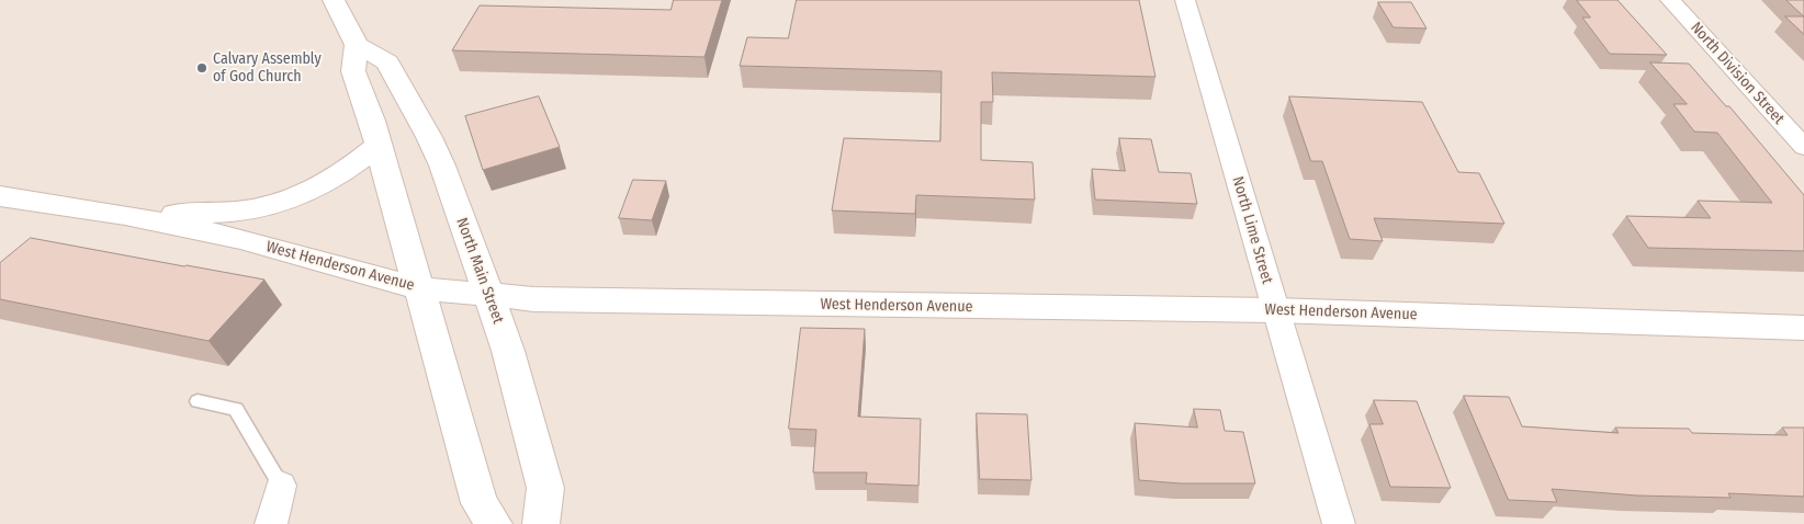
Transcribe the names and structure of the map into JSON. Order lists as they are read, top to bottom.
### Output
{
  "streets": {
    "main road": ["West Henderson Avenue", "North Main Street"],
    "street": ["North Division Street", "North Lime Street"]
  },
  "crossings": [
    ["North Lime Street", "West Henderson Avenue"],
    ["West Henderson Avenue", "North Main Street"]
  ],
  "places": ["Calvary Assembly of God Church"]
}
